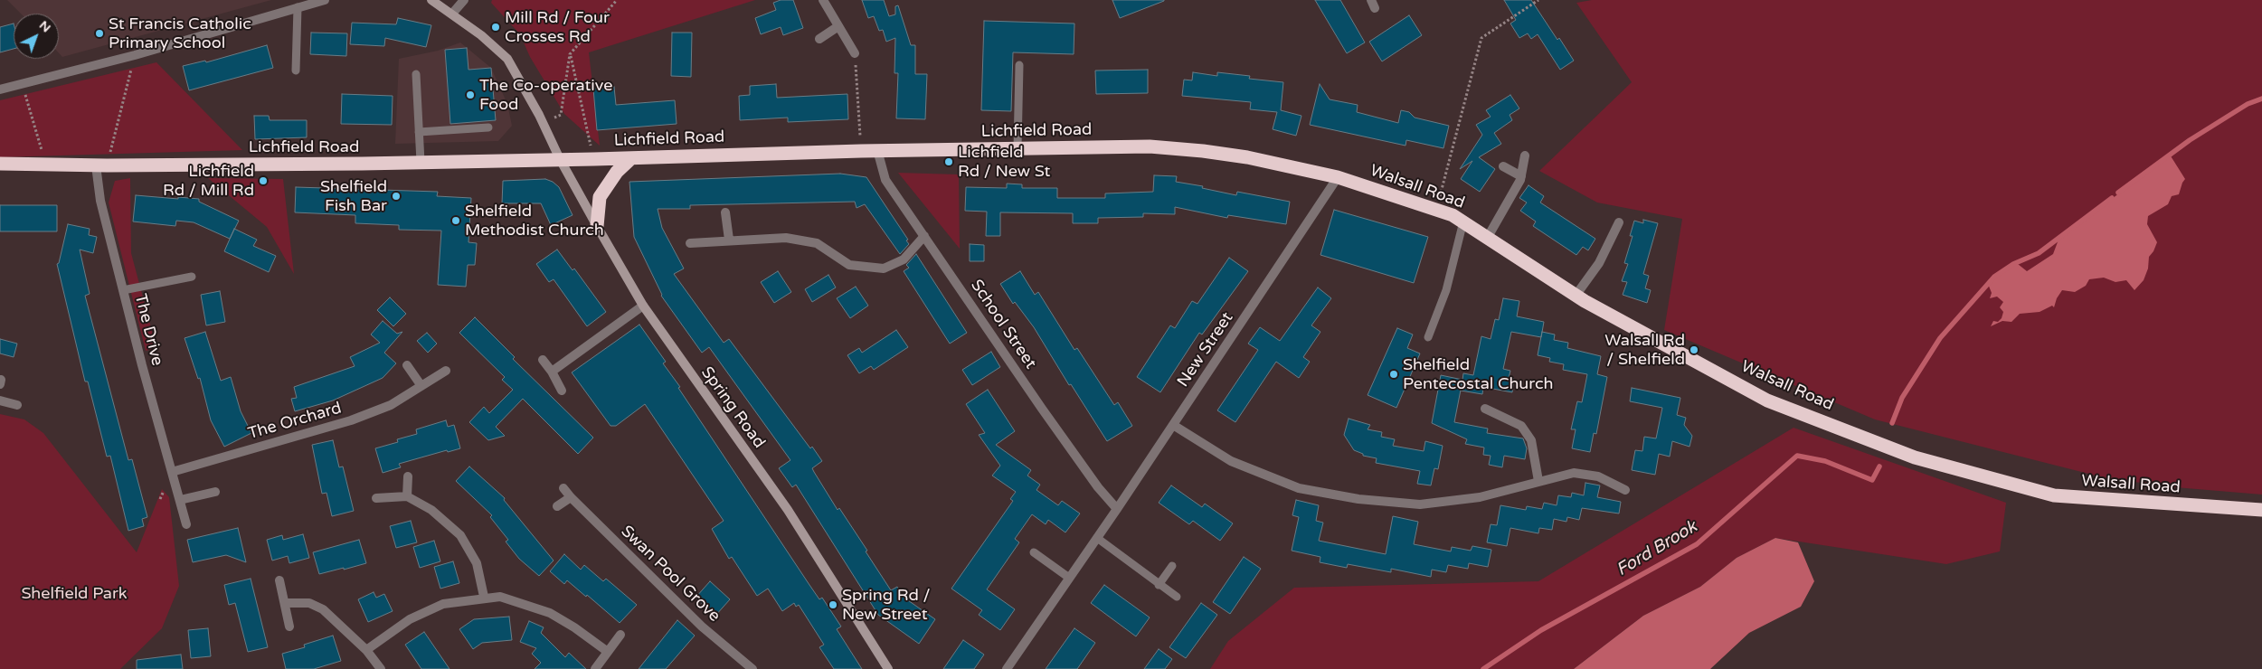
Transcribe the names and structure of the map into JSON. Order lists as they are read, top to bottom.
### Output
{
  "streets": {
    "highway": ["Lichfield Road", "Walsall Road"],
    "street": [
      "School Street",
      "The Drive",
      "New Street",
      "Spring Road",
      "The Orchard",
      "Swan Pool Grove"
    ]
  },
  "crossings": [
    ["Lichfield Road", "Walsall Road"],
    ["Lichfield Road", "School Street"],
    ["Lichfield Road", "The Drive"],
    ["Lichfield Road", "New Street"],
    ["Lichfield Road", "Spring Road"],
    ["Walsall Road", "New Street"],
    ["School Street", "New Street"],
    ["The Drive", "The Orchard"]
  ],
  "water": ["Ford Brook"],
  "parks": ["Shelfield Park"],
  "places": [
    "Mill Rd / Four Crosses Rd",
    "St Francis Catholic Primary School",
    "The Co-operative Food",
    "Lichfield Rd / New St",
    "Lichfield Rd / Mill Rd",
    "Shelfield Fish Bar",
    "Shelfield Methodist Church",
    "Walsall Rd / Shelfield",
    "Shelfield Pentecostal Church",
    "Spring Rd / New Street"
  ],
  "north": "top right"
}
